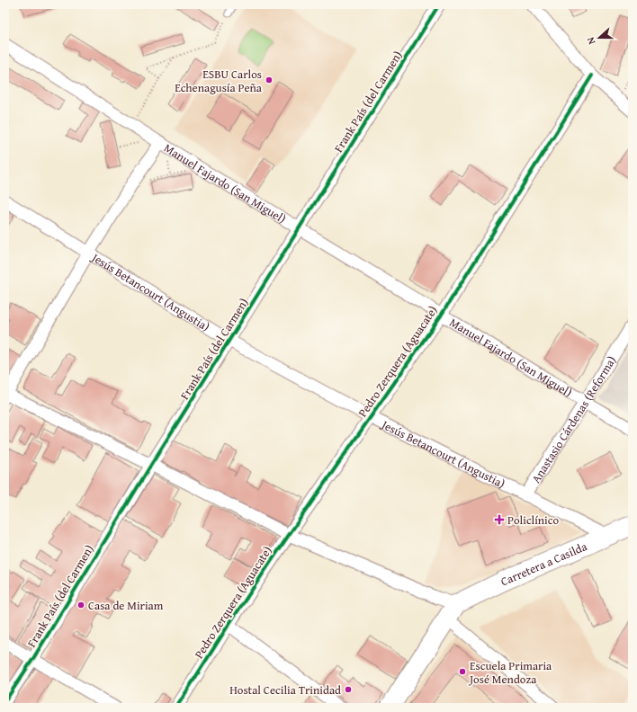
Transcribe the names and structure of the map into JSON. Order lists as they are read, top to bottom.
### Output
{
  "streets": {
    "main road": ["Carretera a Casilda"],
    "street": [
      "Frank País (del Carmen)",
      "Manuel Fajardo (San Miguel)",
      "Jesús Betancourt (Angustia)",
      "Pedro Zerquera (Aguacate)",
      "Anastasio Cárdenas (Reforma)"
    ]
  },
  "crossings": [
    ["Frank País (del Carmen)", "Manuel Fajardo (San Miguel)"],
    ["Frank País (del Carmen)", "Jesús Betancourt (Angustia)"],
    ["Manuel Fajardo (San Miguel)", "Pedro Zerquera (Aguacate)"],
    ["Manuel Fajardo (San Miguel)", "Anastasio Cárdenas (Reforma)"],
    ["Jesús Betancourt (Angustia)", "Pedro Zerquera (Aguacate)"],
    ["Jesús Betancourt (Angustia)", "Anastasio Cárdenas (Reforma)"],
    ["Jesús Betancourt (Angustia)", "Carretera a Casilda"]
  ],
  "places": {
    "other": [
      "ESBU Carlos Echenagusía Peña",
      "Casa de Miriam",
      "Escuela Primaria José Mendoza",
      "Hostal Cecilia Trinidad"
    ],
    "health": ["Policlínico"]
  },
  "north": "left"
}
